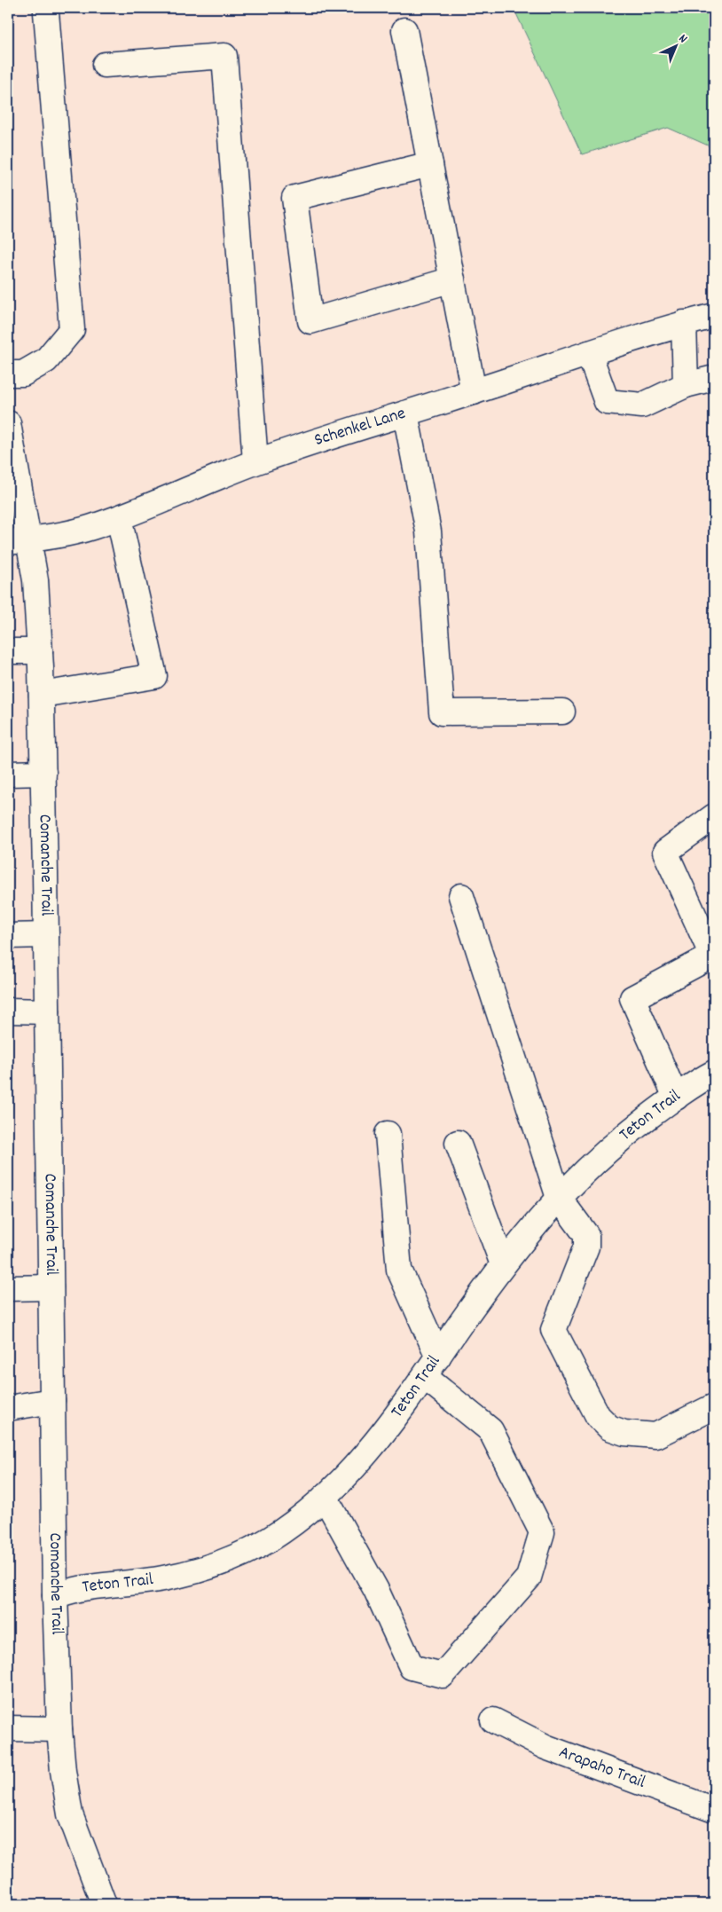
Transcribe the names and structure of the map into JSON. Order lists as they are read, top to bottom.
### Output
{
  "streets": {
    "street": [
      "Schenkel Lane",
      "Comanche Trail",
      "Teton Trail",
      "Arapaho Trail"
    ]
  },
  "crossings": [
    ["Schenkel Lane", "Comanche Trail"],
    ["Comanche Trail", "Teton Trail"]
  ],
  "north": "top right"
}
